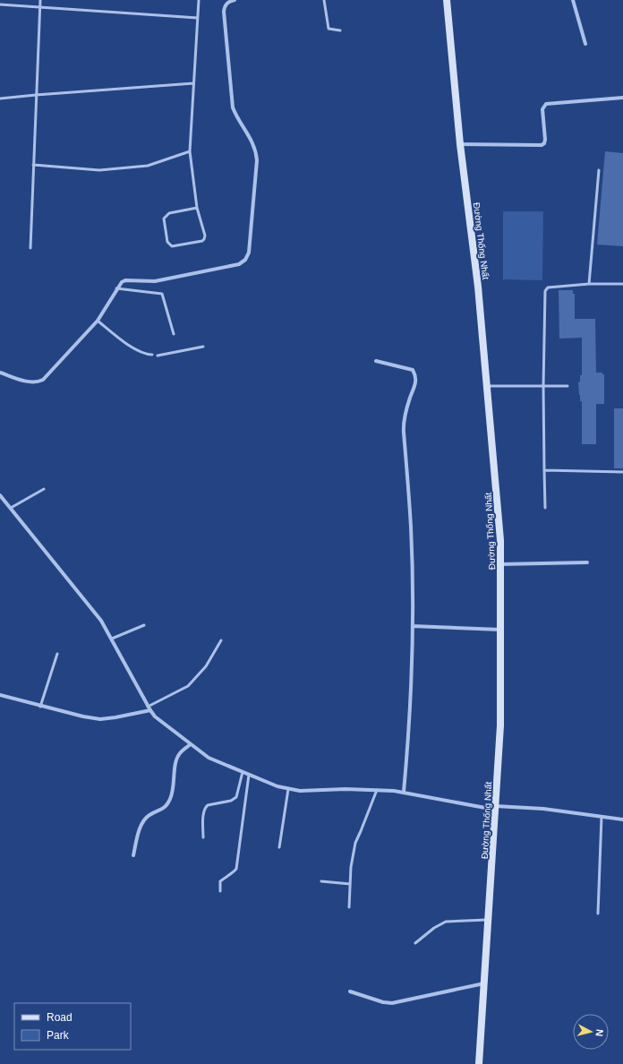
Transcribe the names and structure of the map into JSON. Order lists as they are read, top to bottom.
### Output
{
  "streets": {
    "street": ["Đường Thống Nhất"]
  },
  "legend": ["Road", "Park"],
  "north": "right"
}
